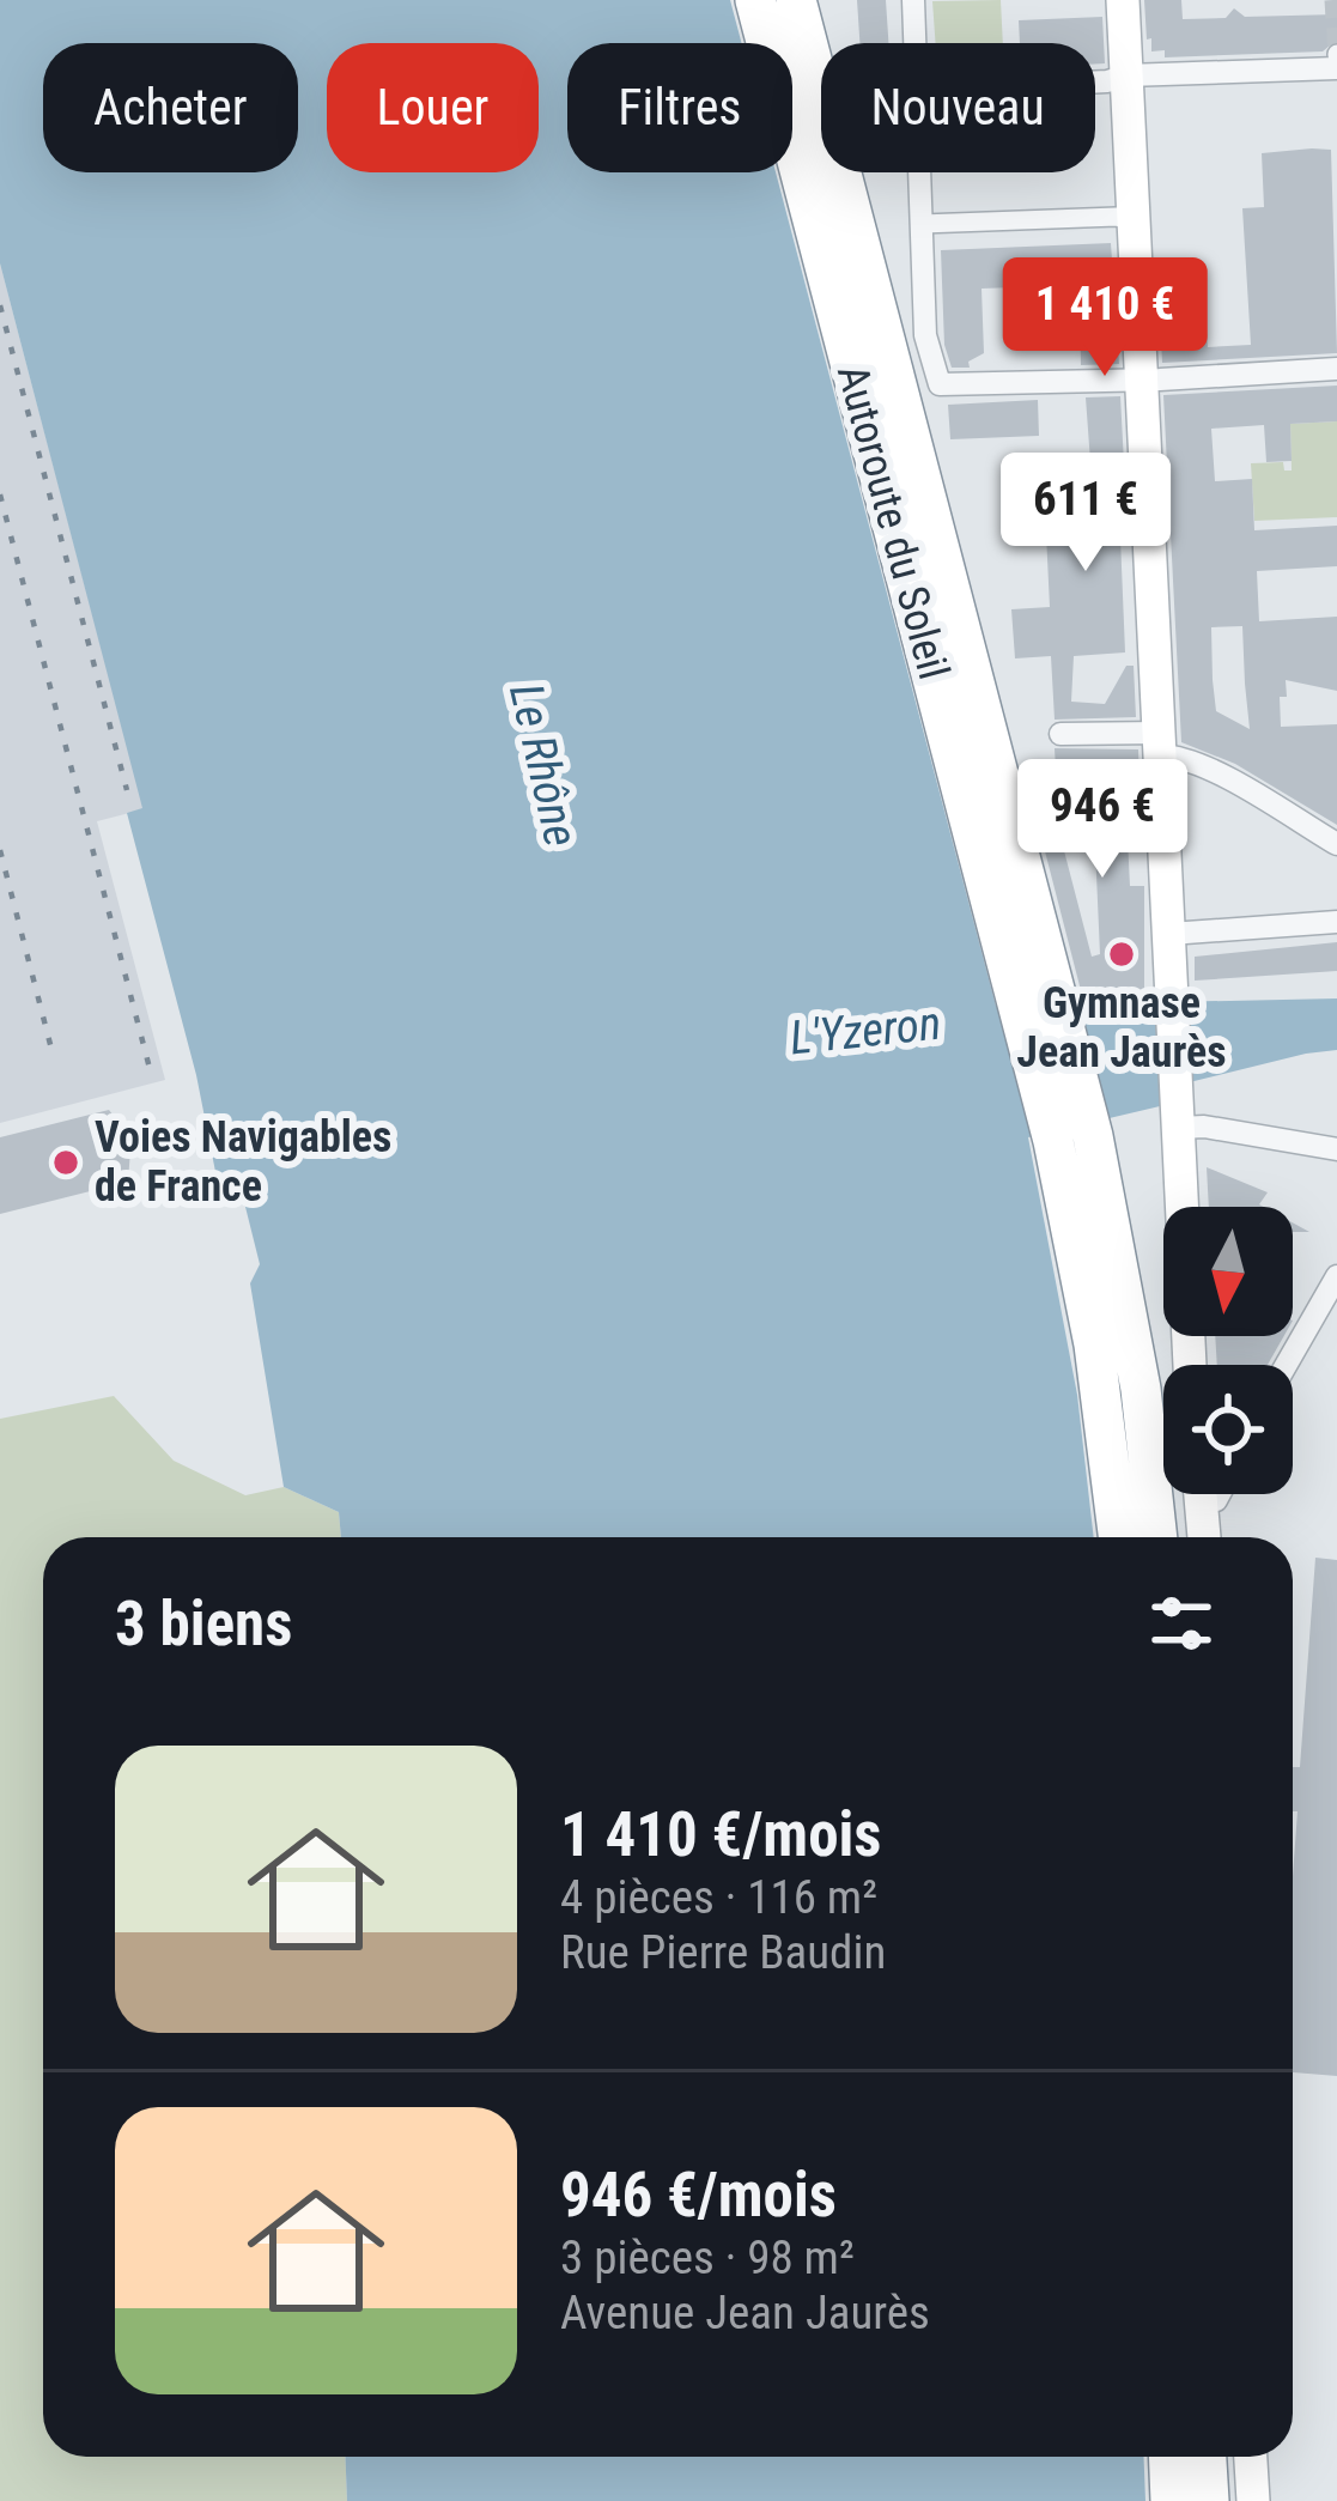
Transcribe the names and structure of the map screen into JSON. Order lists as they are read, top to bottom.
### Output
{
  "streets": {
    "highway": ["Autoroute du Soleil"]
  },
  "water": ["Le Rhône", "L'Yzeron"],
  "places": ["Gymnase Jean Jaurès", "Voies Navigables de France"],
  "north": "bottom",
  "page": {
    "chip": [
      "Acheter",
      "Louer",
      "Filtres",
      "Nouveau"
    ],
    "price": ["1 410 €", "611 €", "946 €"],
    "heading": "3 biens",
    "list": [
      {
        "name": "1 410 €/mois",
        "note": "4 pièces · 116 m² · Rue Pierre Baudin"
      },
      {
        "name": "946 €/mois",
        "note": "3 pièces · 98 m² · Avenue Jean Jaurès"
      }
    ]
  }
}
